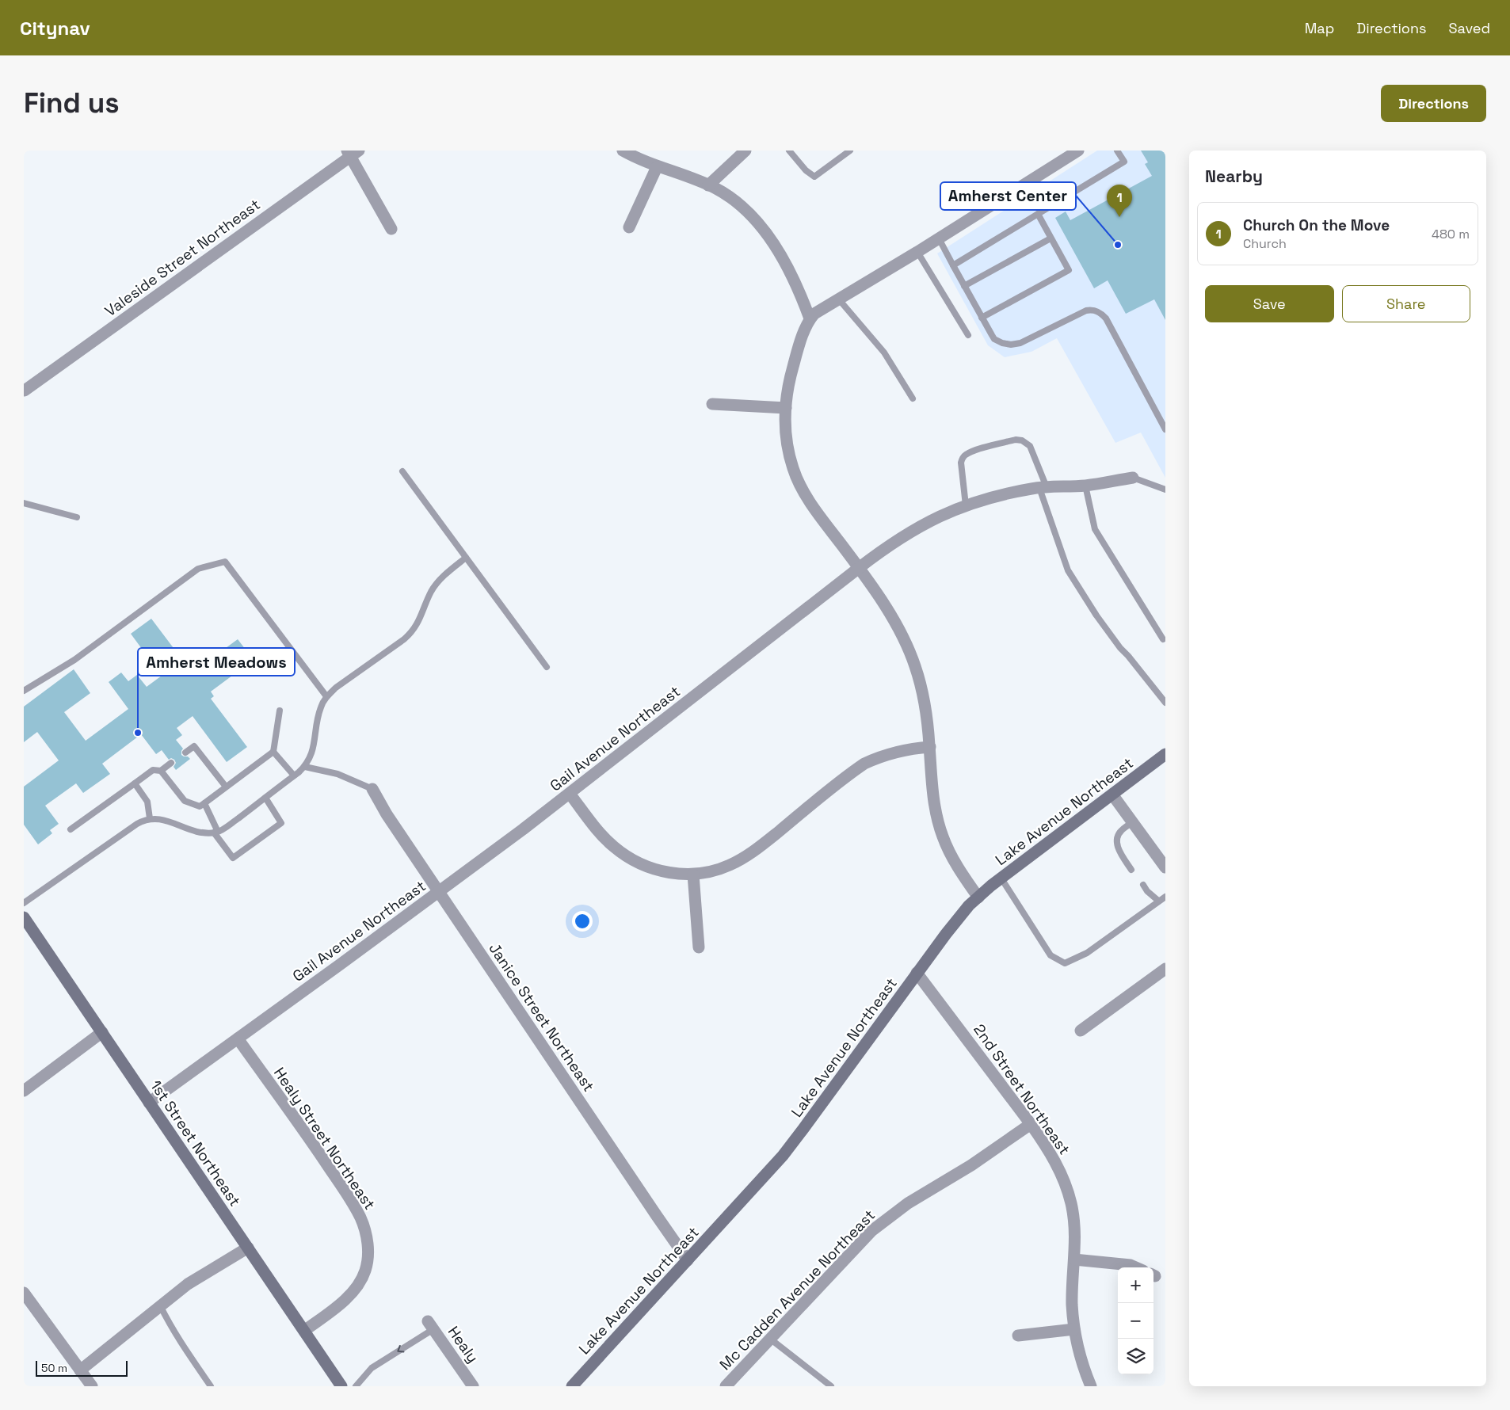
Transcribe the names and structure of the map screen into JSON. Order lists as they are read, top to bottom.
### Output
{
  "streets": {
    "street": [
      "Valeside Street Northeast",
      "Gail Avenue Northeast",
      "Lake Avenue Northeast",
      "Janice Street Northeast",
      "2nd Street Northeast",
      "Healy Street Northeast",
      "1st Street Northeast",
      "Mc Cadden Avenue Northeast",
      "Healy"
    ]
  },
  "crossings": [
    ["Gail Avenue Northeast", "Janice Street Northeast"],
    ["Gail Avenue Northeast", "Healy Street Northeast"],
    ["Gail Avenue Northeast", "1st Street Northeast"],
    ["Lake Avenue Northeast", "Janice Street Northeast"],
    ["Lake Avenue Northeast", "2nd Street Northeast"],
    ["2nd Street Northeast", "Mc Cadden Avenue Northeast"],
    ["Healy Street Northeast", "1st Street Northeast"]
  ],
  "places": ["Amherst Center", "Amherst Meadows"],
  "scale_bar": "50 m",
  "page": {
    "header": "Citynav",
    "nav": ["Map", "Directions", "Saved"],
    "buttons": [
      "Directions",
      ["Save", "Share"]
    ],
    "title": "Find us",
    "heading": "Nearby",
    "pins": "1",
    "list": [
      {
        "mark": "1",
        "name": "Church On the Move",
        "note": "Church",
        "value": "480 m"
      }
    ],
    "map_buttons": ["+", "−"],
    "scale": "50 m"
  }
}
